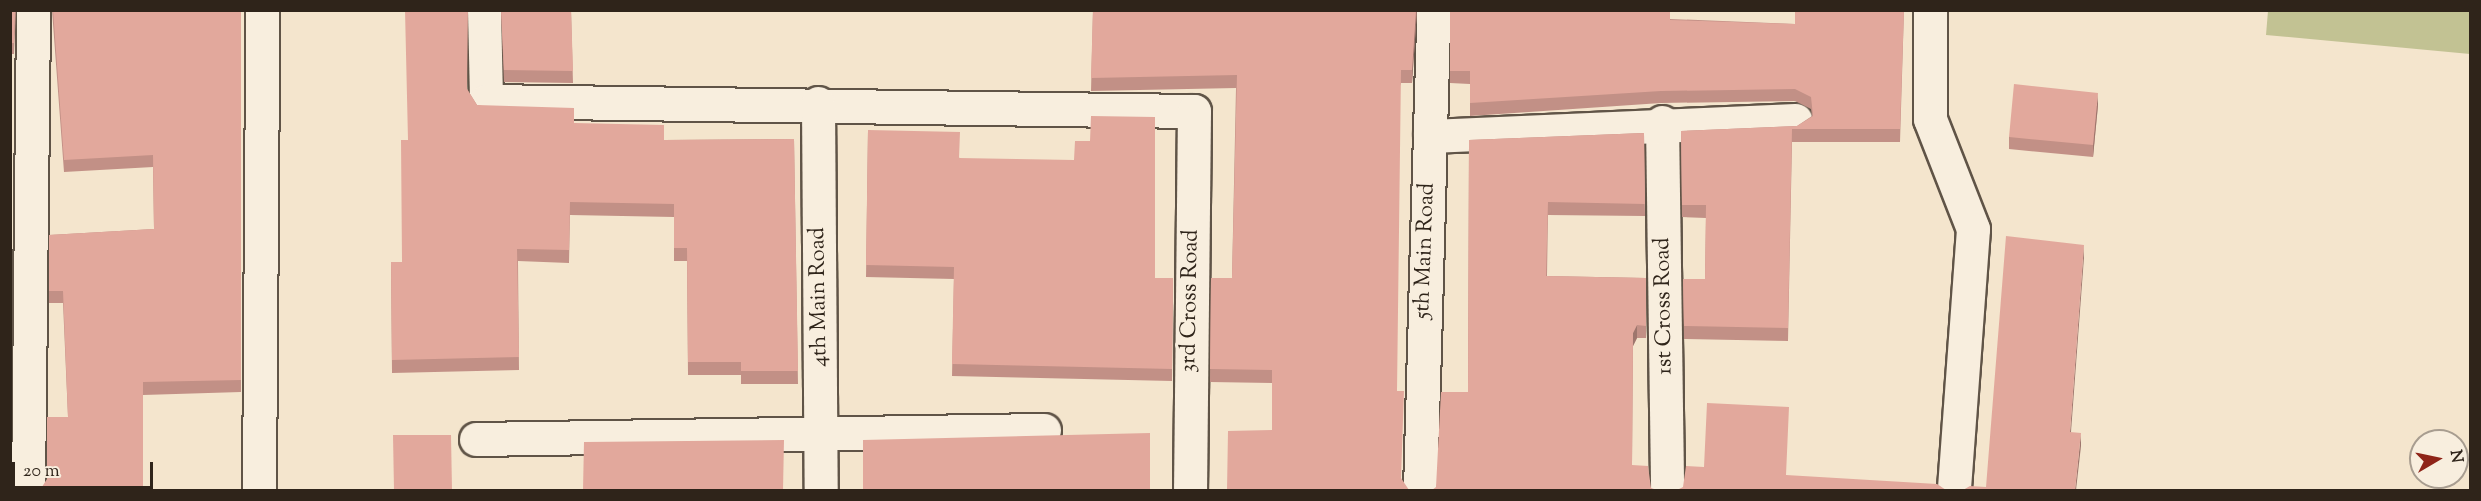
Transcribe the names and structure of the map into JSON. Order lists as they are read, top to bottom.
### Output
{
  "streets": {
    "street": [
      "5th Main Road",
      "4th Main Road",
      "3rd Cross Road",
      "1st Cross Road"
    ]
  },
  "crossings": [
    ["4th Main Road", "3rd Cross Road"]
  ],
  "scale_bar": "20 m",
  "north": "right"
}
